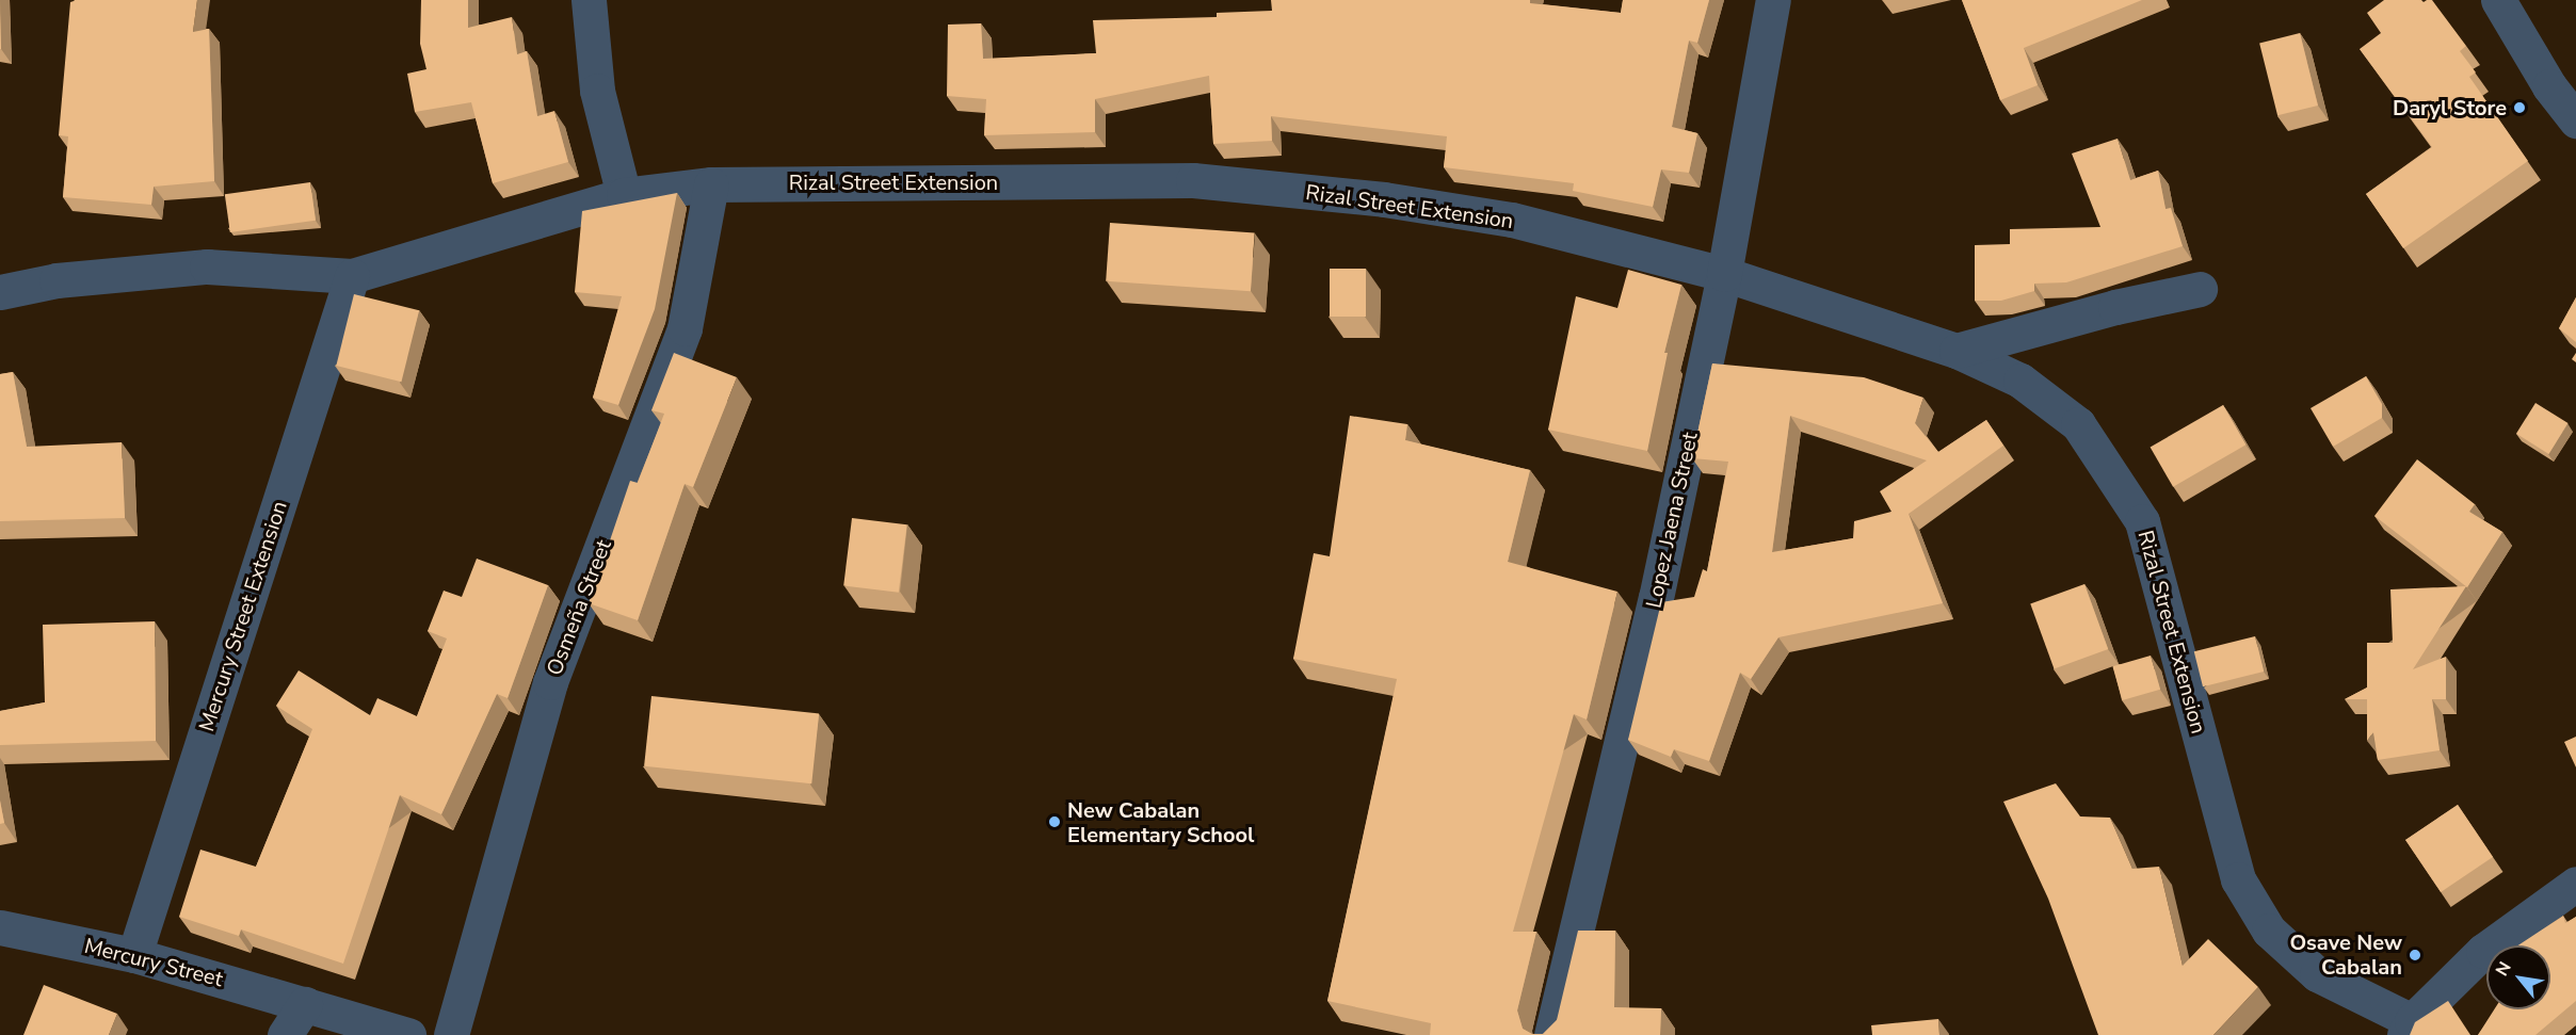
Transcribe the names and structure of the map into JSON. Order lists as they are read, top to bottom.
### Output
{
  "streets": {
    "street": [
      "Rizal Street Extension",
      "Lopez Jaena Street",
      "Osmeña Street",
      "Mercury Street Extension",
      "Mercury Street"
    ]
  },
  "crossings": [
    ["Rizal Street Extension", "Lopez Jaena Street"],
    ["Rizal Street Extension", "Osmeña Street"],
    ["Rizal Street Extension", "Mercury Street Extension"],
    ["Mercury Street Extension", "Mercury Street"]
  ],
  "places": ["Daryl Store", "New Cabalan Elementary School", "Osave New Cabalan"],
  "north": "top left"
}
